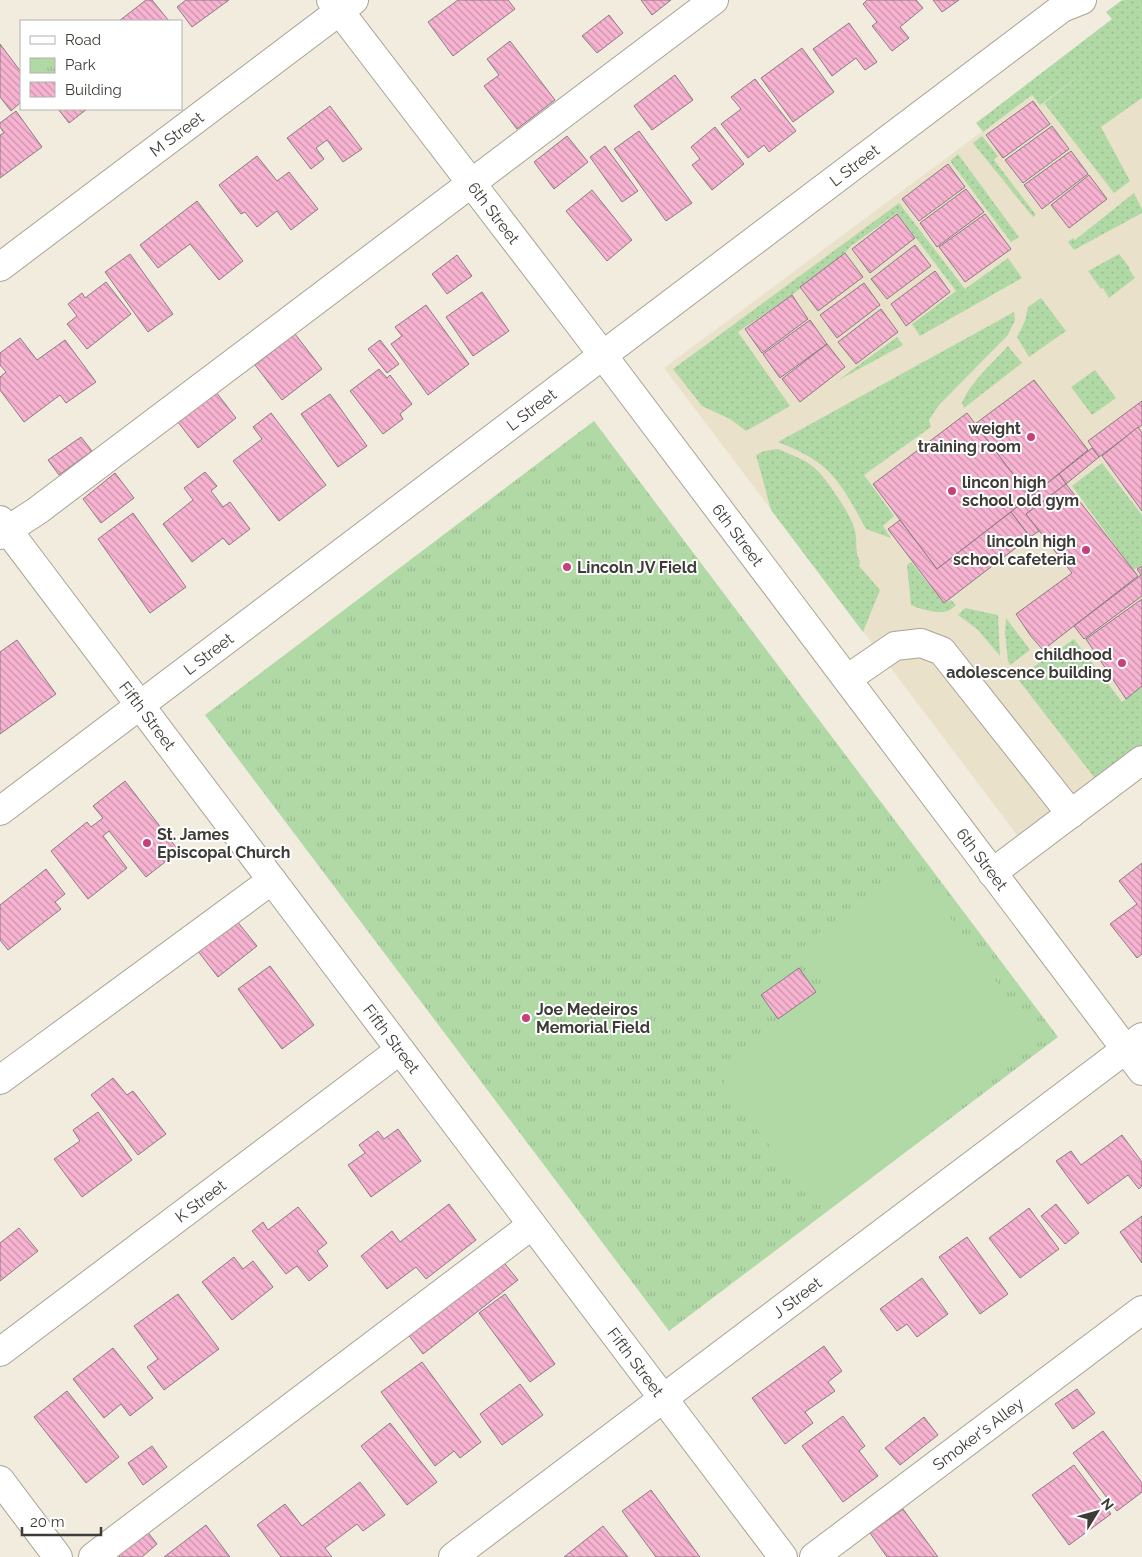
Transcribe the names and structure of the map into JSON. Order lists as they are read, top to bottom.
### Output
{
  "streets": {
    "street": [
      "M Street",
      "L Street",
      "6th Street",
      "Fifth Street",
      "K Street",
      "J Street",
      "Smoker's Alley"
    ]
  },
  "crossings": [
    ["M Street", "6th Street"],
    ["L Street", "6th Street"],
    ["L Street", "Fifth Street"],
    ["6th Street", "J Street"],
    ["Fifth Street", "K Street"],
    ["Fifth Street", "J Street"]
  ],
  "places": [
    "weight training room",
    "lincon high school old gym",
    "lincoln high school cafeteria",
    "Lincoln JV Field",
    "childhood adolescence building",
    "St. James Episcopal Church",
    "Joe Medeiros Memorial Field"
  ],
  "legend": ["Road", "Park", "Building"],
  "scale_bar": "20 m",
  "north": "top right"
}
